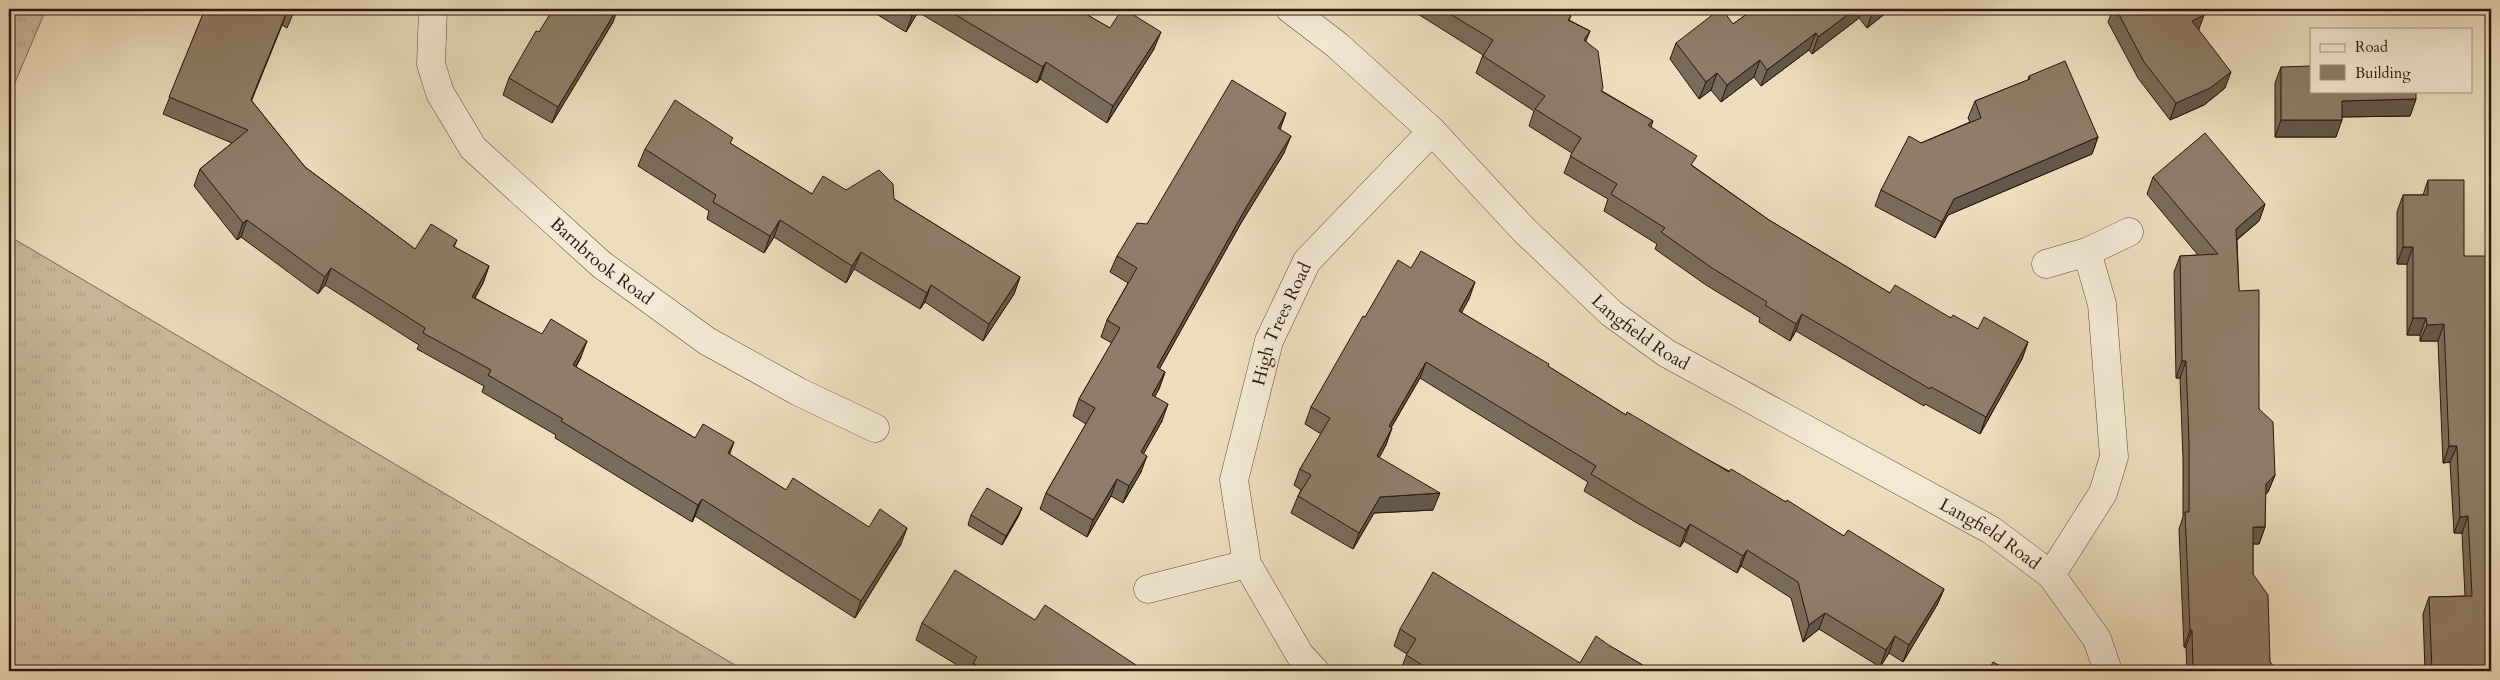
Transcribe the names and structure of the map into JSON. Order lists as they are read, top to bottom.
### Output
{
  "streets": {
    "street": ["Barnbrook Road", "High Trees Road", "Langfield Road"]
  },
  "crossings": [
    ["High Trees Road", "Langfield Road"]
  ],
  "legend": ["Road", "Building"]
}
